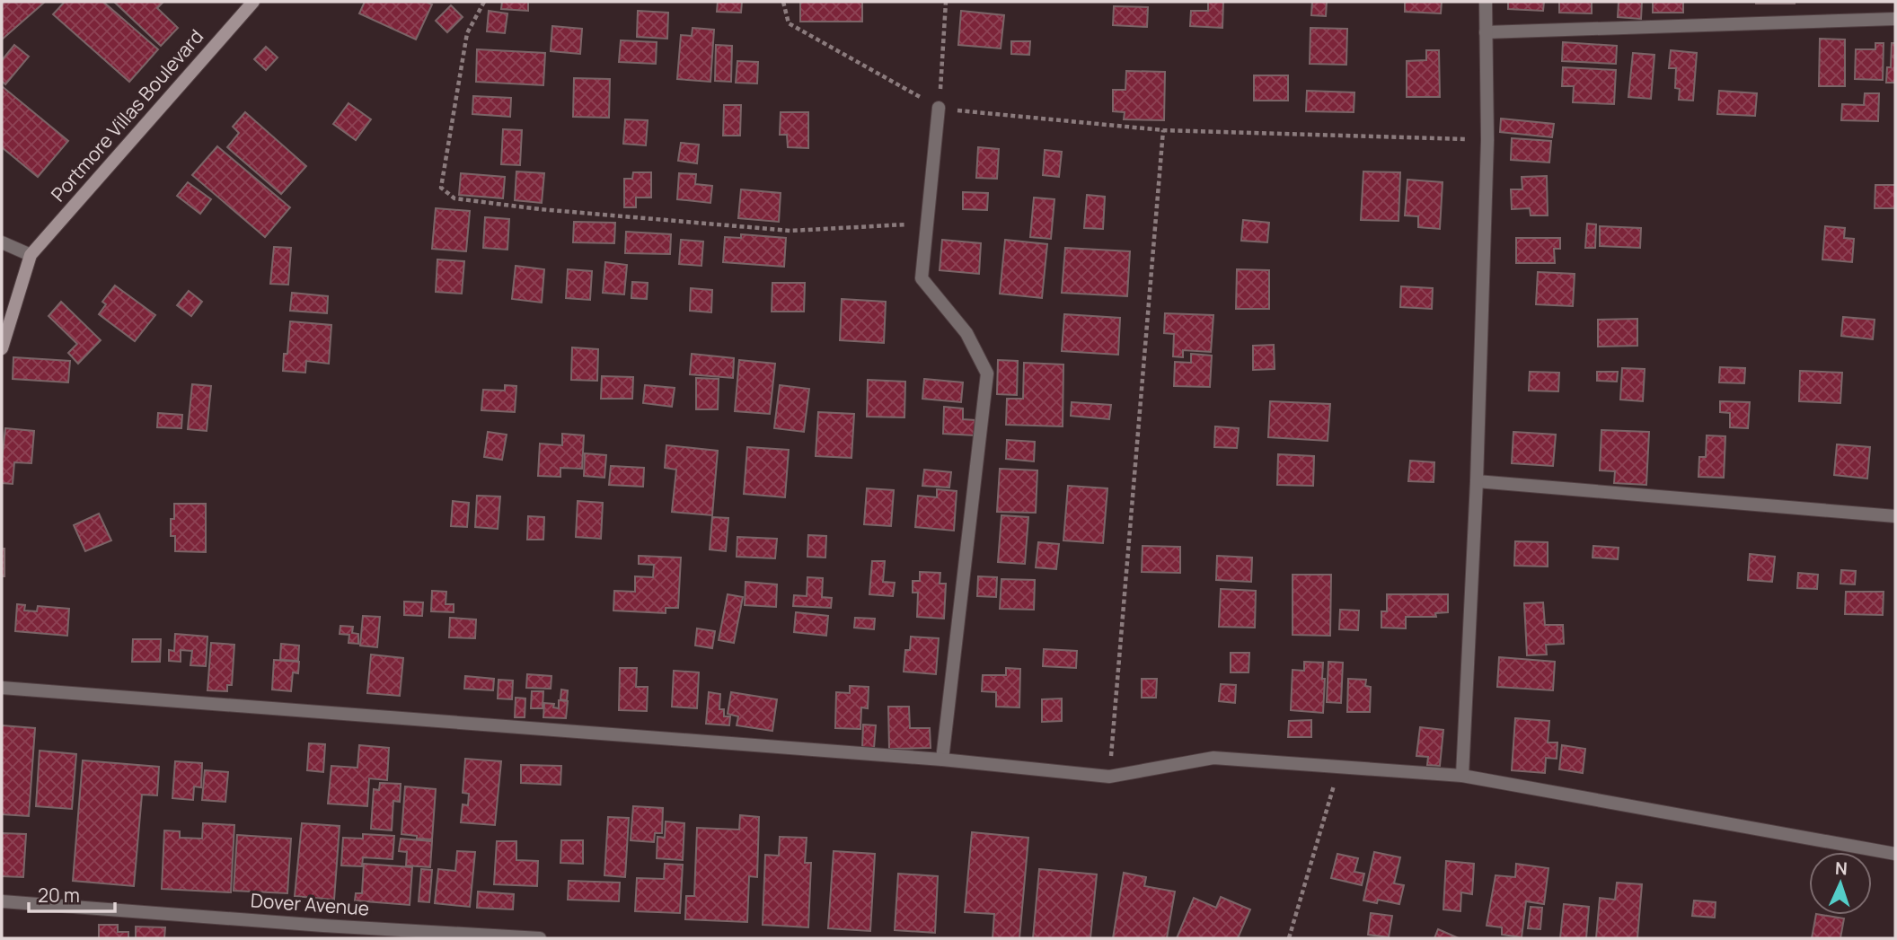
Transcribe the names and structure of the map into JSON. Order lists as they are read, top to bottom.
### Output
{
  "streets": {
    "street": ["Portmore Villas Boulevard", "Dover Avenue"]
  },
  "scale_bar": "20 m",
  "north": "top"
}
